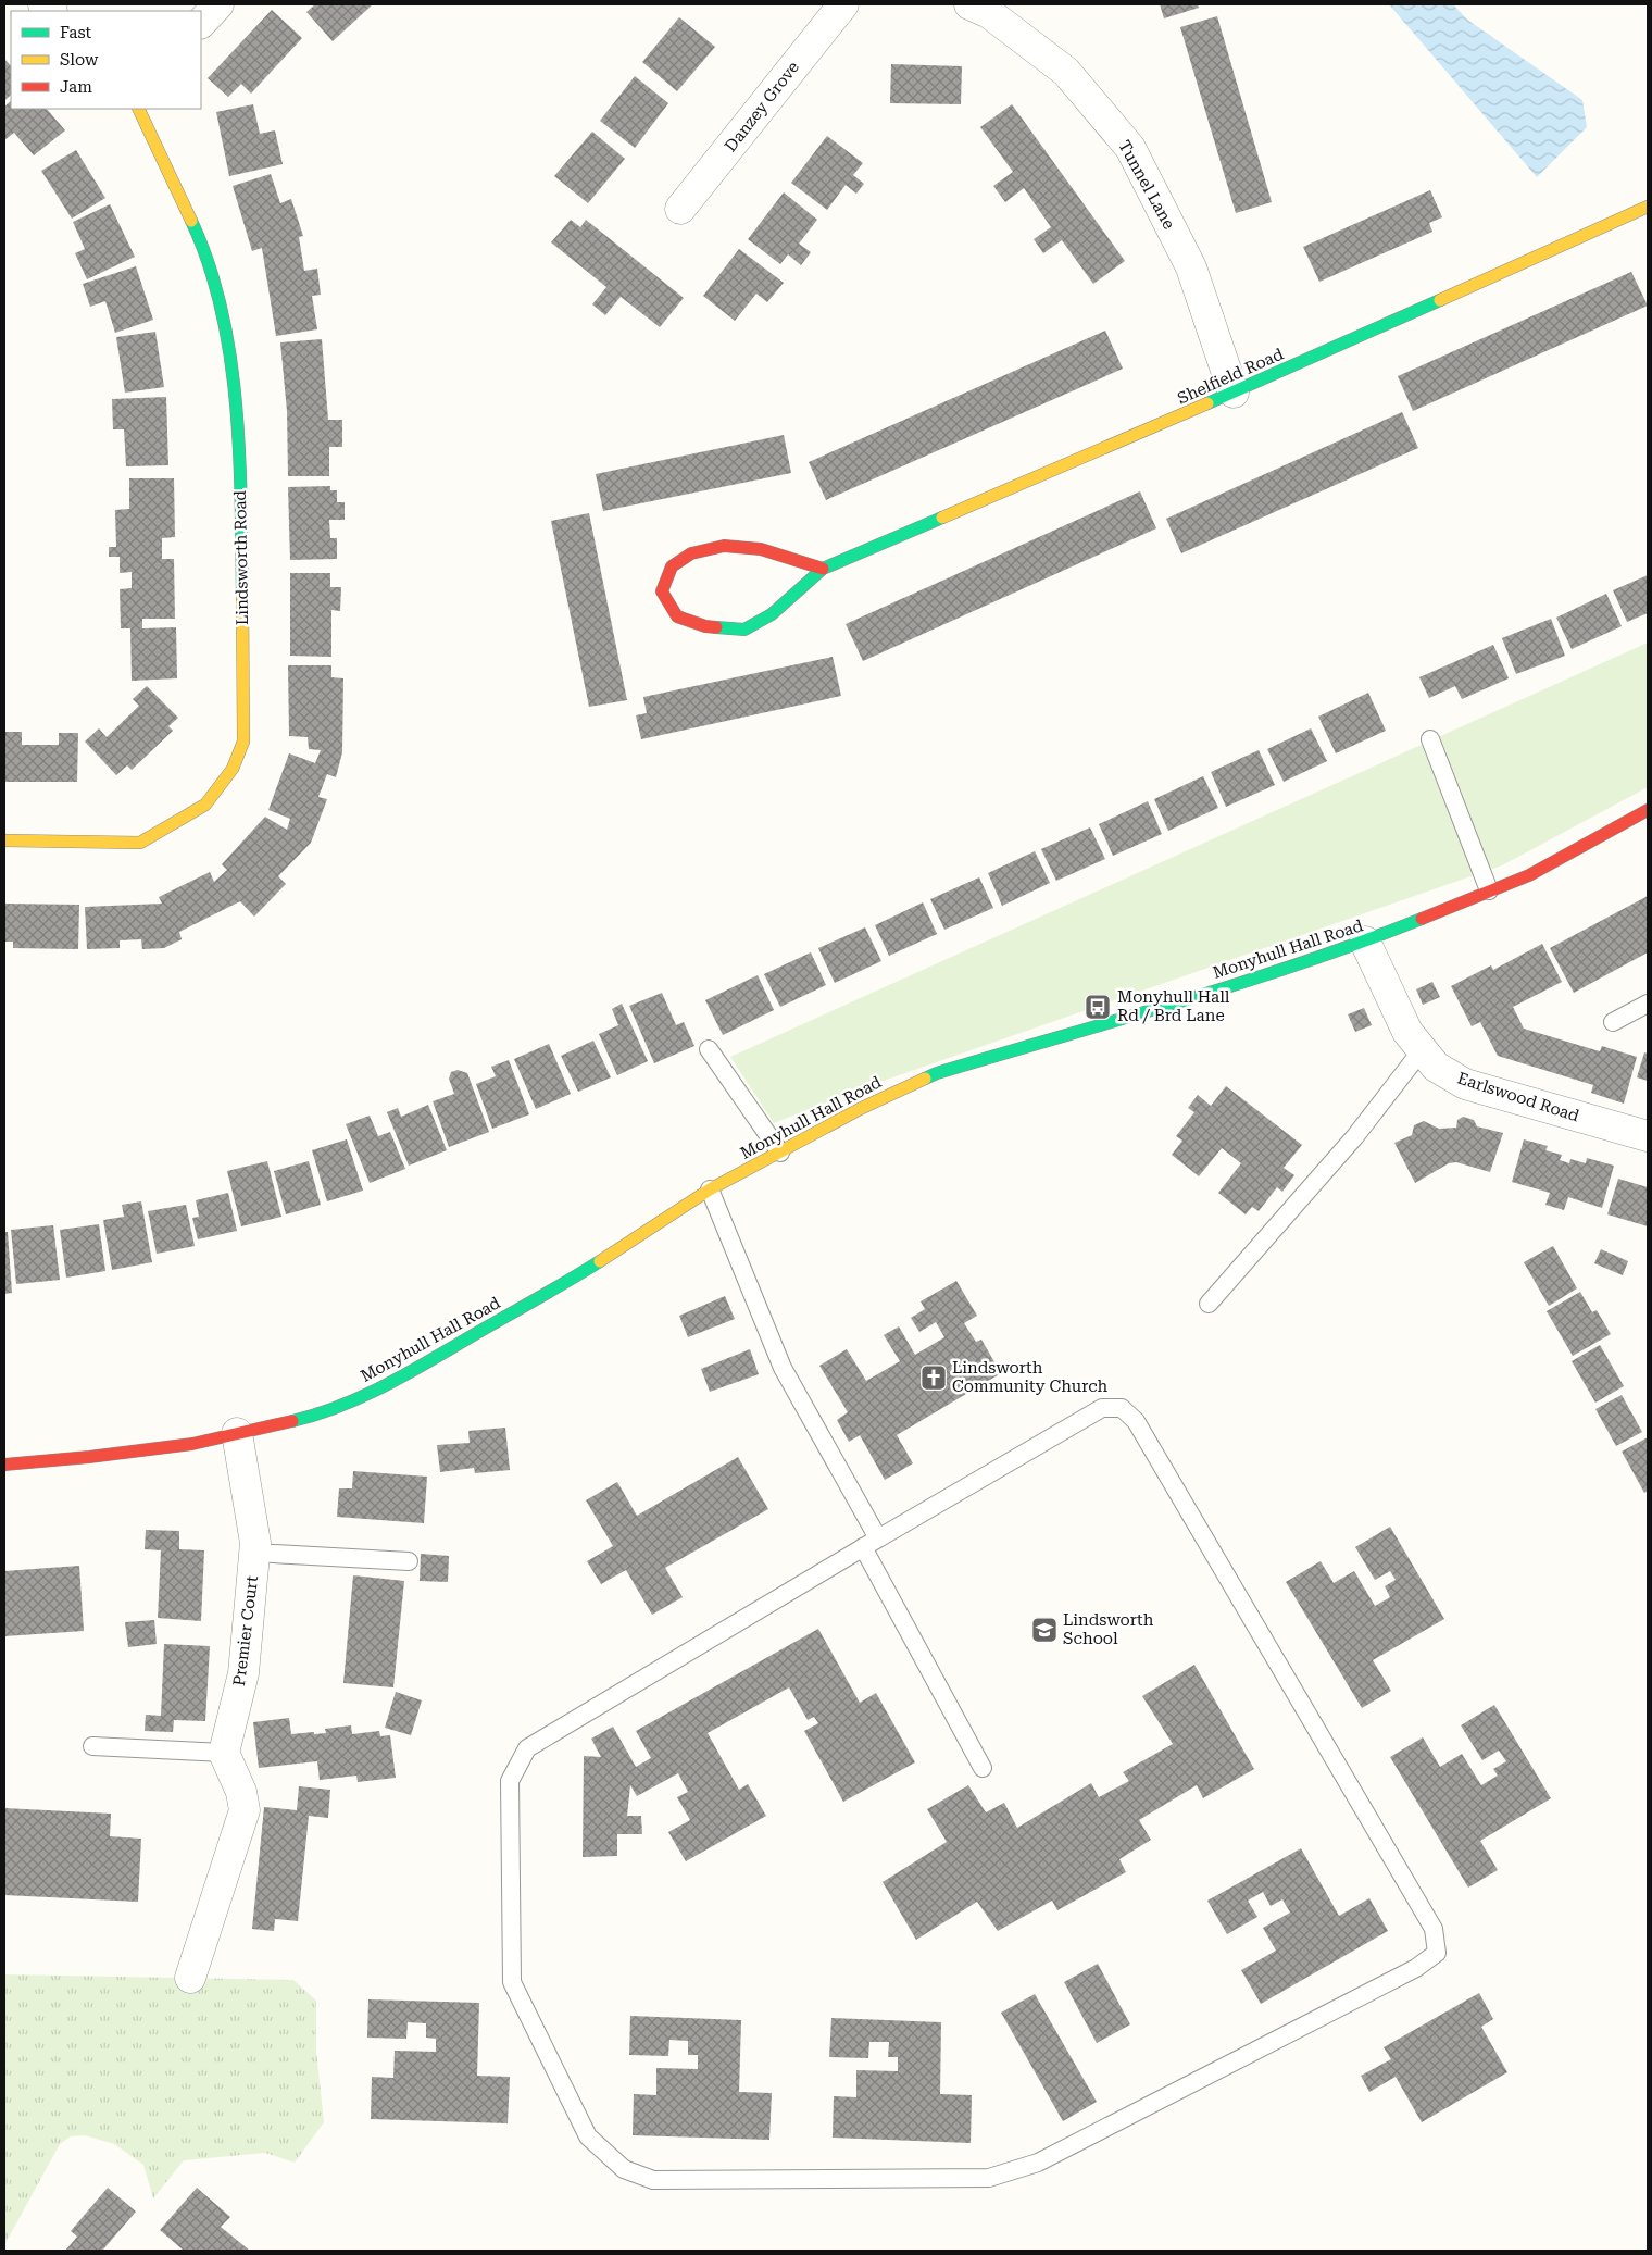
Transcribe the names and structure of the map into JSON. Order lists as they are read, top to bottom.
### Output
{
  "streets": {
    "street": [
      "Danzey Grove",
      "Tunnel Lane",
      "Shelfield Road",
      "Lindsworth Road",
      "Monyhull Hall Road",
      "Earlswood Road",
      "Premier Court"
    ]
  },
  "crossings": [
    ["Tunnel Lane", "Shelfield Road"],
    ["Monyhull Hall Road", "Earlswood Road"],
    ["Monyhull Hall Road", "Premier Court"]
  ],
  "places": {
    "bus stop": ["Monyhull Hall Rd / Brd Lane"],
    "church": ["Lindsworth Community Church"],
    "school or university": ["Lindsworth School"]
  },
  "legend": ["Fast", "Slow", "Jam"]
}
